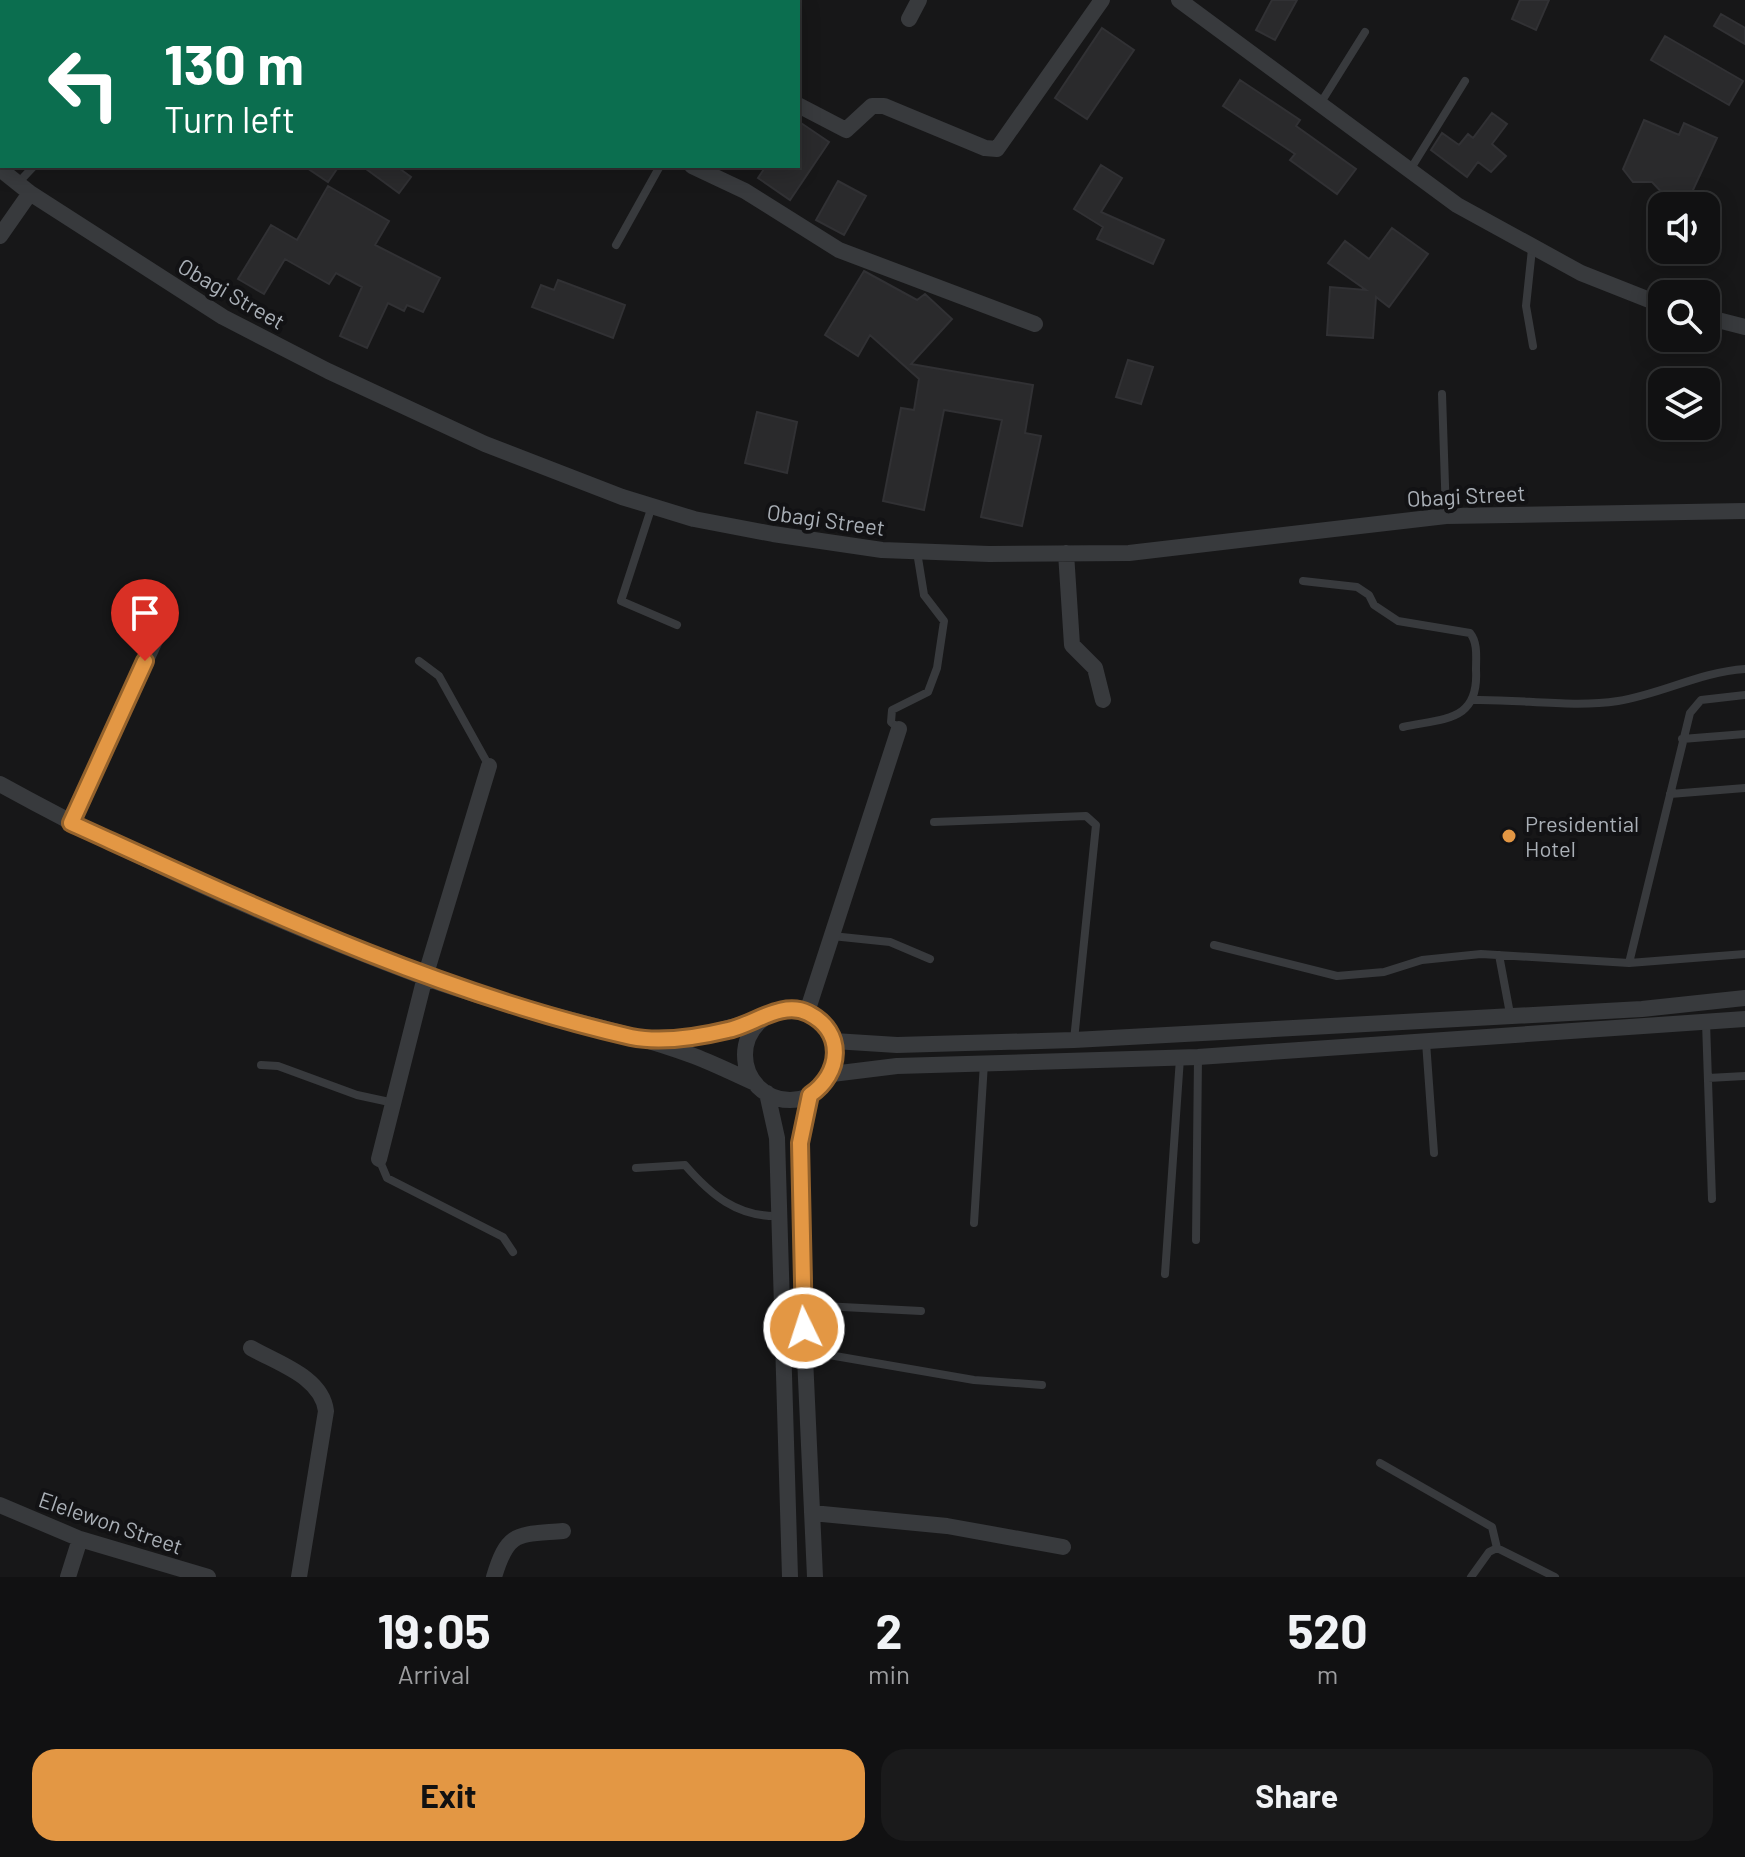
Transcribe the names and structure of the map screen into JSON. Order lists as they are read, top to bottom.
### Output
{
  "streets": {
    "street": ["Obagi Street", "Elelewon Street"]
  },
  "places": ["Presidential Hotel"],
  "page": {
    "turn": ["130 m", "Turn left"],
    "eta": [
      "19:05",
      "Arrival",
      "2",
      "min",
      "520",
      "m"
    ],
    "buttons": ["Exit", "Share"]
  }
}
